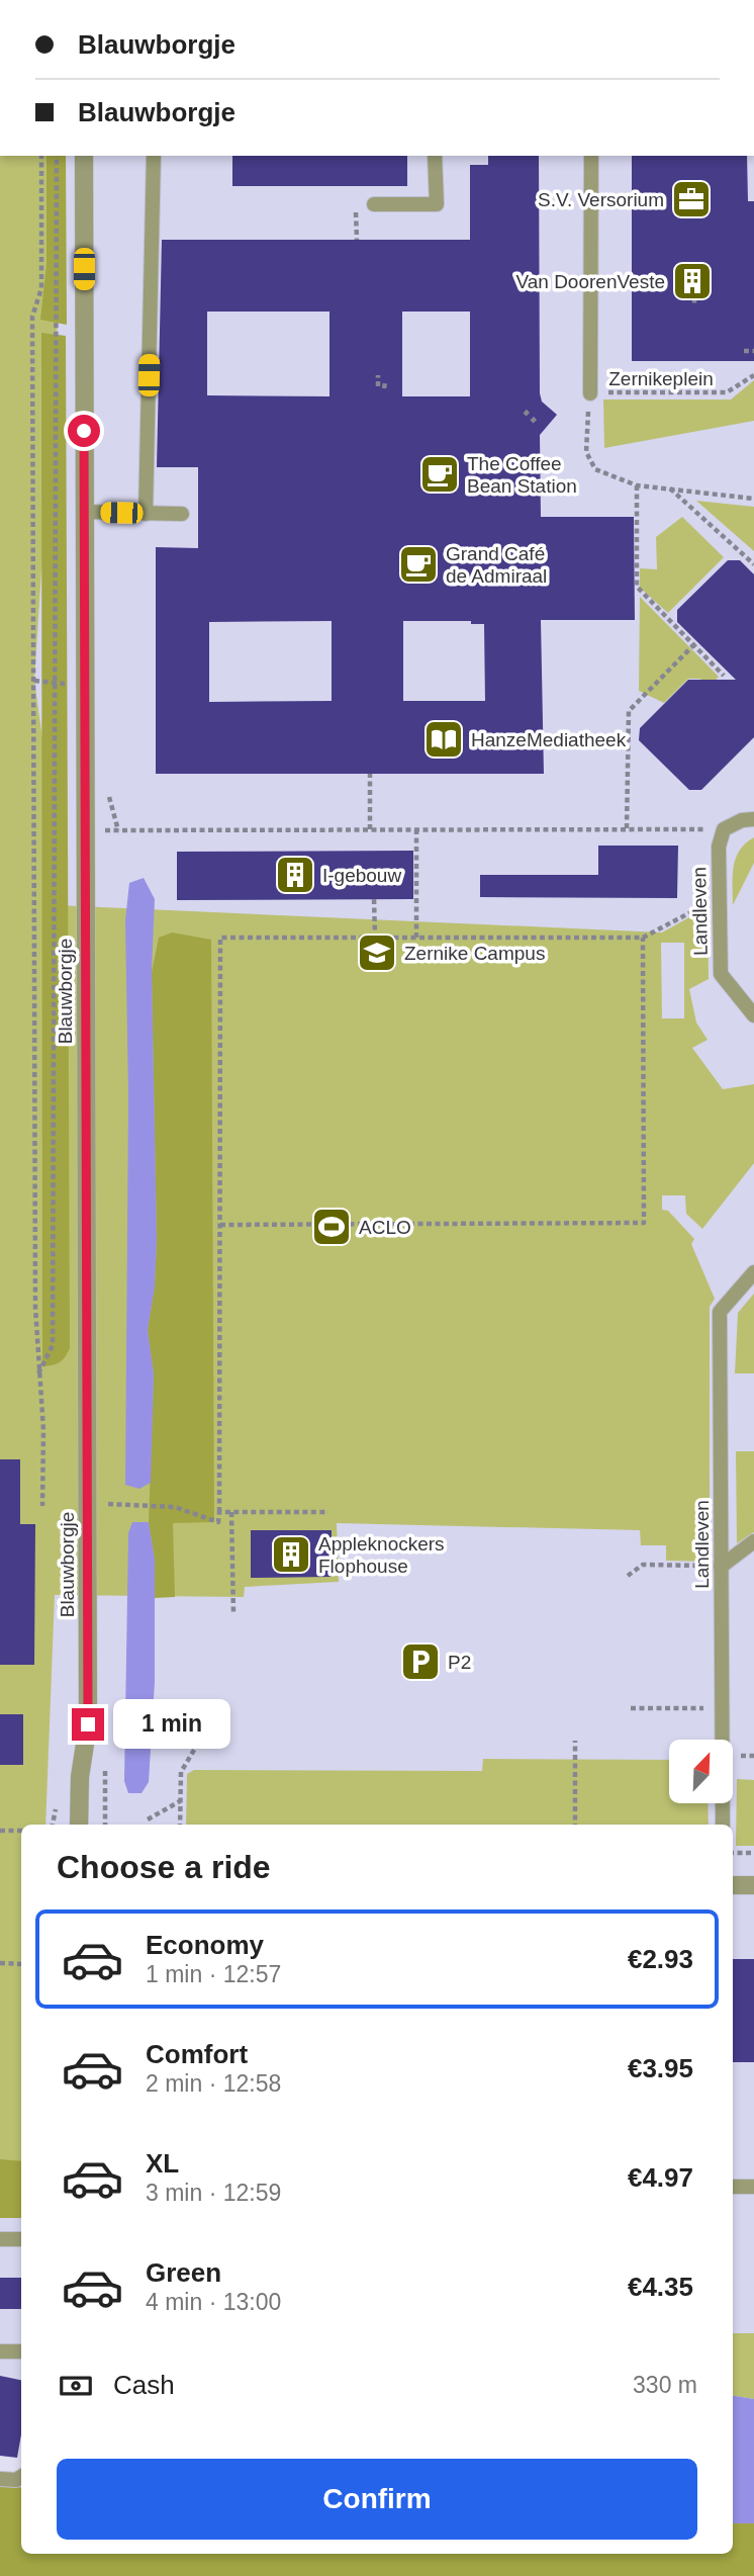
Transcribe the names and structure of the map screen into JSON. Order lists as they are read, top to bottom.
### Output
{
  "streets": {
    "street": ["Blauwborgje"],
    "lane": ["Landleven"],
    "path": ["Zernikeplein"]
  },
  "places": {
    "office": ["S.V. Versorium"],
    "building": ["Van DoorenVeste", "I-gebouw", "Appleknockers Flophouse"],
    "cafe": ["The Coffee Bean Station", "Grand Café de Admiraal"],
    "library": ["HanzeMediatheek"],
    "school or university": ["Zernike Campus"],
    "sports": ["ACLO"],
    "parking": ["P2"]
  },
  "north": "top right",
  "page": {
    "banner": ["Blauwborgje", "Blauwborgje"],
    "bubble": "1 min",
    "heading": "Choose a ride",
    "list": [
      {
        "name": "Economy",
        "note": "1 min · 12:57",
        "value": "€2.93"
      },
      {
        "name": "Comfort",
        "note": "2 min · 12:58",
        "value": "€3.95"
      },
      {
        "name": "XL",
        "note": "3 min · 12:59",
        "value": "€4.97"
      },
      {
        "name": "Green",
        "note": "4 min · 13:00",
        "value": "€4.35"
      }
    ],
    "pay": ["Cash", "330 m"],
    "buttons": "Confirm"
  }
}
